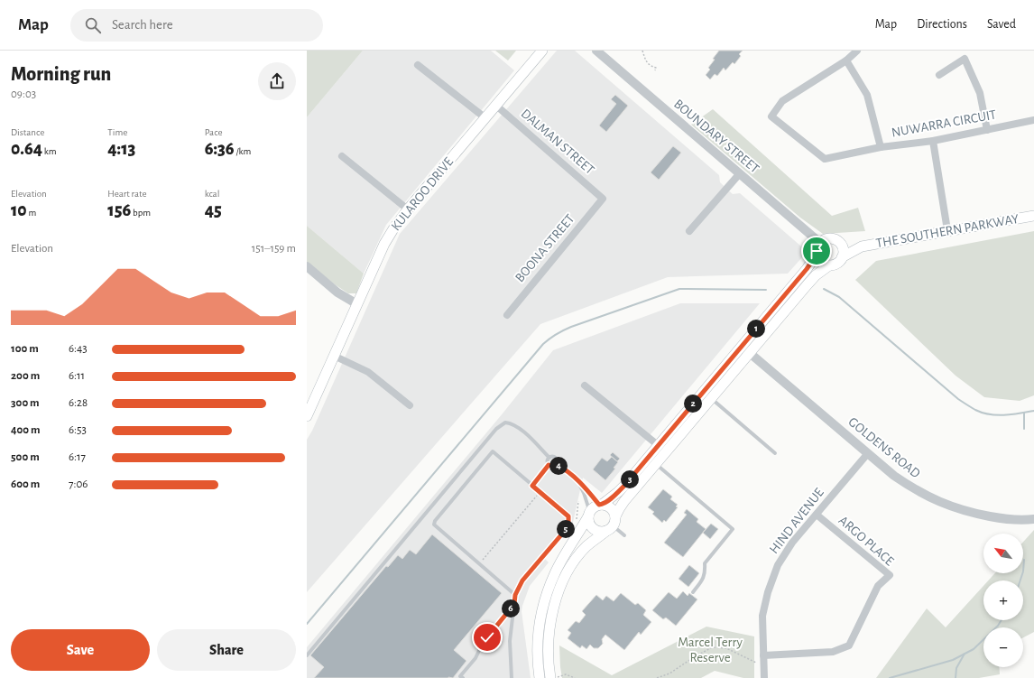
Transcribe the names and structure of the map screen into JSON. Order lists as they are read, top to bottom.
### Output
{
  "streets": {
    "main road": ["KULAROO DRIVE", "THE SOUTHERN PARKWAY"],
    "street": [
      "NUWARRA CIRCUIT",
      "BOUNDARY STREET",
      "DALMAN STREET",
      "BOONA STREET",
      "GOLDENS ROAD",
      "HIND AVENUE",
      "ARGO PLACE"
    ]
  },
  "crossings": [
    ["BOUNDARY STREET", "THE SOUTHERN PARKWAY"],
    ["DALMAN STREET", "KULAROO DRIVE"],
    ["DALMAN STREET", "BOONA STREET"],
    ["GOLDENS ROAD", "HIND AVENUE"],
    ["HIND AVENUE", "ARGO PLACE"]
  ],
  "parks": ["Marcel Terry Reserve"],
  "north": "top left",
  "page": {
    "header": "Map",
    "search": "Search here",
    "nav": ["Map", "Directions", "Saved"],
    "heading": ["Morning run", "09:03"],
    "stats": [
      ["Distance", "0.64 km"],
      ["Time", "4:13"],
      ["Pace", "6:36 /km"],
      ["Elevation", "10 m"],
      ["Heart rate", "156 bpm"],
      ["kcal", "45"]
    ],
    "chart": ["Elevation", "151–159 m"],
    "pins": [
      "1",
      "2",
      "4",
      "3",
      "5",
      "6"
    ],
    "list": [
      {
        "name": "100 m",
        "note": "6:43"
      },
      {
        "name": "200 m",
        "note": "6:11"
      },
      {
        "name": "300 m",
        "note": "6:28"
      },
      {
        "name": "400 m",
        "note": "6:53"
      },
      {
        "name": "500 m",
        "note": "6:17"
      },
      {
        "name": "600 m",
        "note": "7:06"
      }
    ],
    "map_buttons": ["+", "−"],
    "buttons": ["Save", "Share"]
  }
}
